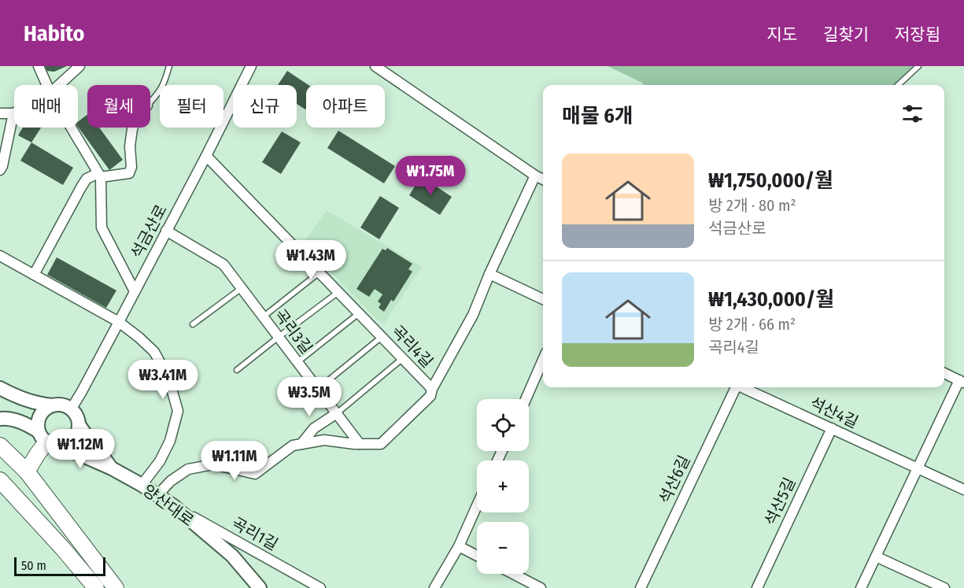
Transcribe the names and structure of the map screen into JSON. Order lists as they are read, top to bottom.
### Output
{
  "streets": {
    "main road": ["양산대로"],
    "street": [
      "석금산로",
      "곡리3길",
      "곡리4길",
      "석산4길",
      "석산6길",
      "석산5길",
      "곡리1길"
    ]
  },
  "crossings": [
    ["석금산로", "곡리3길"],
    ["석금산로", "곡리4길"],
    ["석금산로", "양산대로"],
    ["석산4길", "석산5길"],
    ["양산대로", "곡리1길"]
  ],
  "scale_bar": "50 m",
  "page": {
    "header": "Habito",
    "nav": ["지도", "길찾기", "저장됨"],
    "chip": [
      "매매",
      "월세",
      "필터",
      "신규",
      "아파트"
    ],
    "heading": "매물 6개",
    "list": [
      {
        "name": "₩1,750,000/월",
        "note": "방 2개 · 80 m² · 석금산로"
      },
      {
        "name": "₩1,430,000/월",
        "note": "방 2개 · 66 m² · 곡리4길"
      }
    ],
    "price": [
      "₩1.75M",
      "₩1.43M",
      "₩3.41M",
      "₩3.5M",
      "₩1.12M",
      "₩1.11M"
    ],
    "map_buttons": ["+", "−"],
    "scale": "50 m"
  }
}
